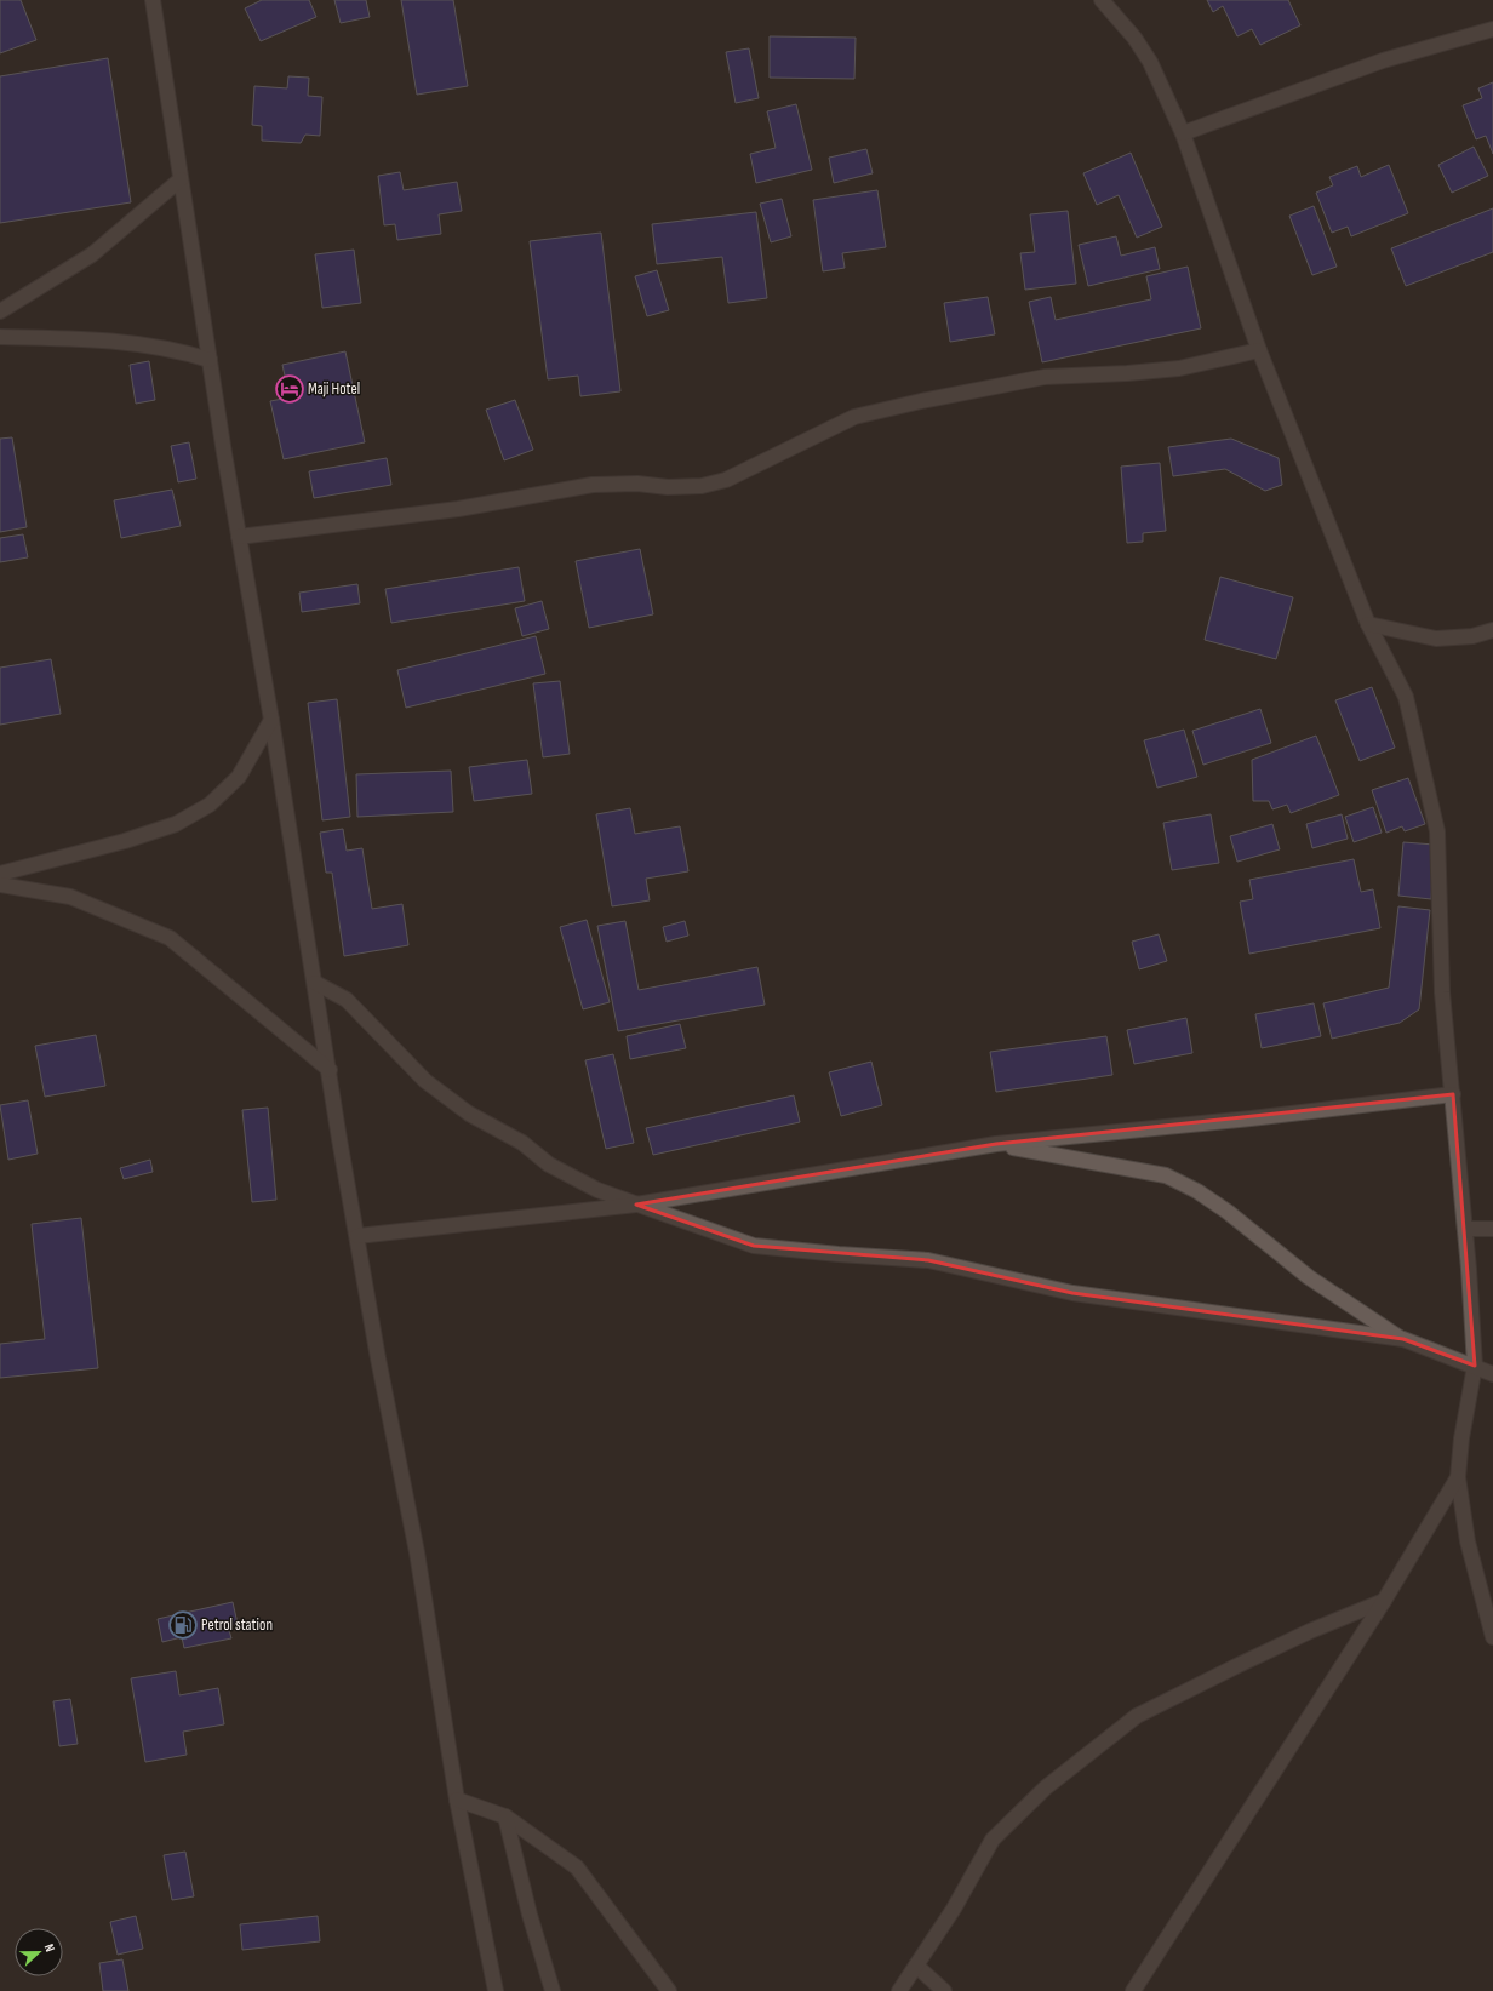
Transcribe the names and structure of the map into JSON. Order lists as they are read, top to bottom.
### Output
{
  "places": {
    "hotel": ["Maji Hotel"],
    "fuel station": ["Petrol station"]
  },
  "north": "right"
}
